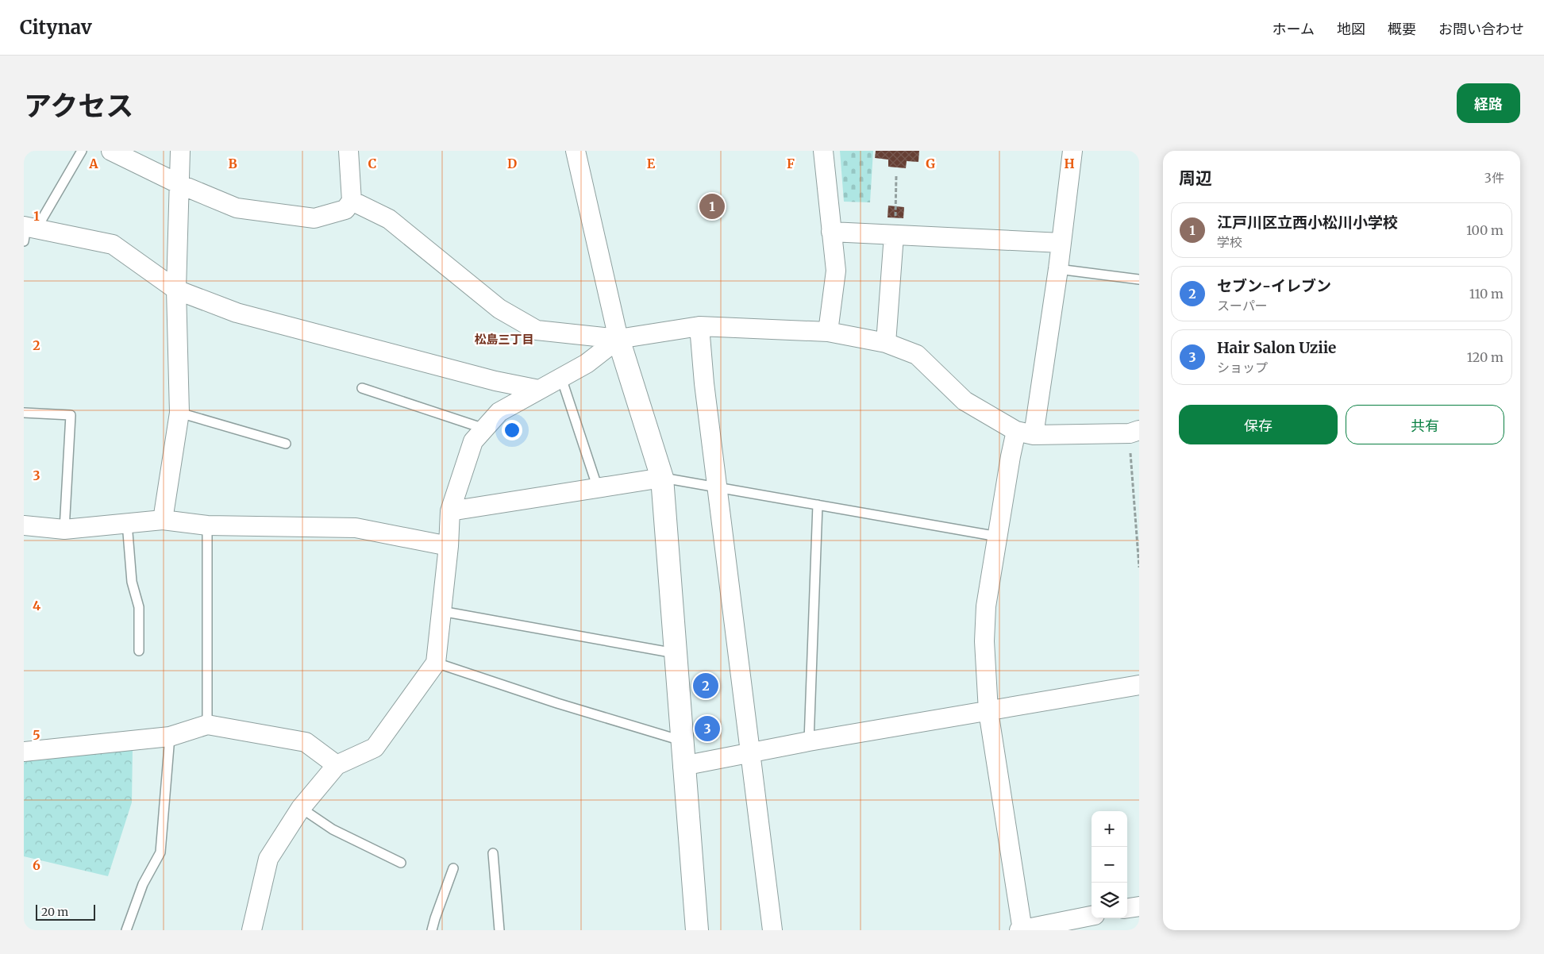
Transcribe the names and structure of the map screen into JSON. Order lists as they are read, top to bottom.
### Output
{
  "districts": ["松島三丁目"],
  "scale_bar": "20 m",
  "page": {
    "header": "Citynav",
    "nav": [
      "ホーム",
      "地図",
      "概要",
      "お問い合わせ"
    ],
    "title": "アクセス",
    "buttons": [
      "経路",
      ["保存", "共有"]
    ],
    "heading": ["周辺", "3件"],
    "pins": ["1", "2", "3"],
    "list": [
      {
        "mark": "1",
        "name": "江戸川区立西小松川小学校",
        "note": "学校",
        "value": "100 m"
      },
      {
        "mark": "2",
        "name": "セブン-イレブン",
        "note": "スーパー",
        "value": "110 m"
      },
      {
        "mark": "3",
        "name": "Hair Salon Uziie",
        "note": "ショップ",
        "value": "120 m"
      }
    ],
    "map_buttons": ["+", "−"],
    "scale": "20 m"
  },
  "grid": {
    "columns": [
      "A",
      "B",
      "C",
      "D",
      "E",
      "F",
      "G",
      "H"
    ],
    "rows": [
      "1",
      "2",
      "3",
      "4",
      "5",
      "6"
    ]
  }
}
